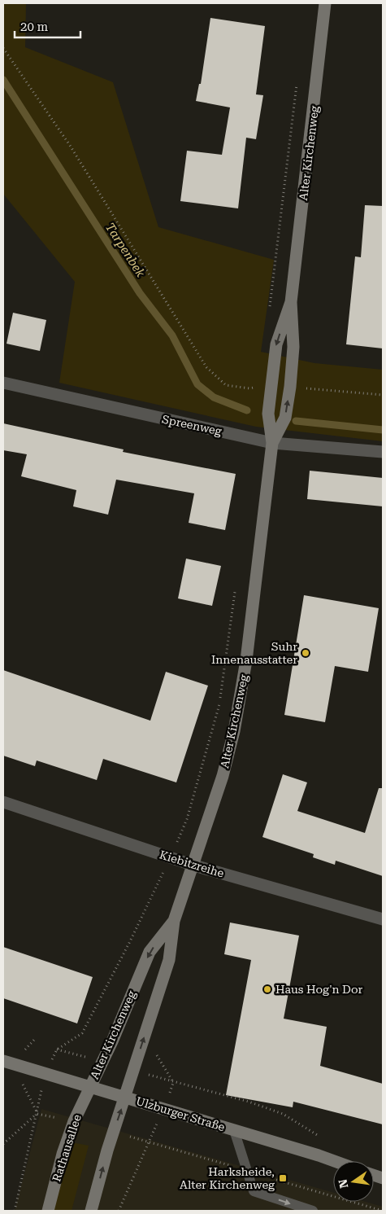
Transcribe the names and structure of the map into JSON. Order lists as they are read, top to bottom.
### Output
{
  "streets": {
    "main road": ["Alter Kirchenweg", "Ulzburger Straße", "Rathausallee"],
    "street": ["Spreenweg", "Kiebitzreihe"]
  },
  "crossings": [
    ["Alter Kirchenweg", "Spreenweg"],
    ["Alter Kirchenweg", "Kiebitzreihe"],
    ["Alter Kirchenweg", "Ulzburger Straße"],
    ["Alter Kirchenweg", "Rathausallee"],
    ["Ulzburger Straße", "Rathausallee"]
  ],
  "water": ["Tarpenbek"],
  "places": {
    "other": ["Suhr Innenausstatter", "Haus Hog'n Dor"],
    "transit": ["Harksheide, Alter Kirchenweg"]
  },
  "scale_bar": "20 m",
  "north": "left"
}
